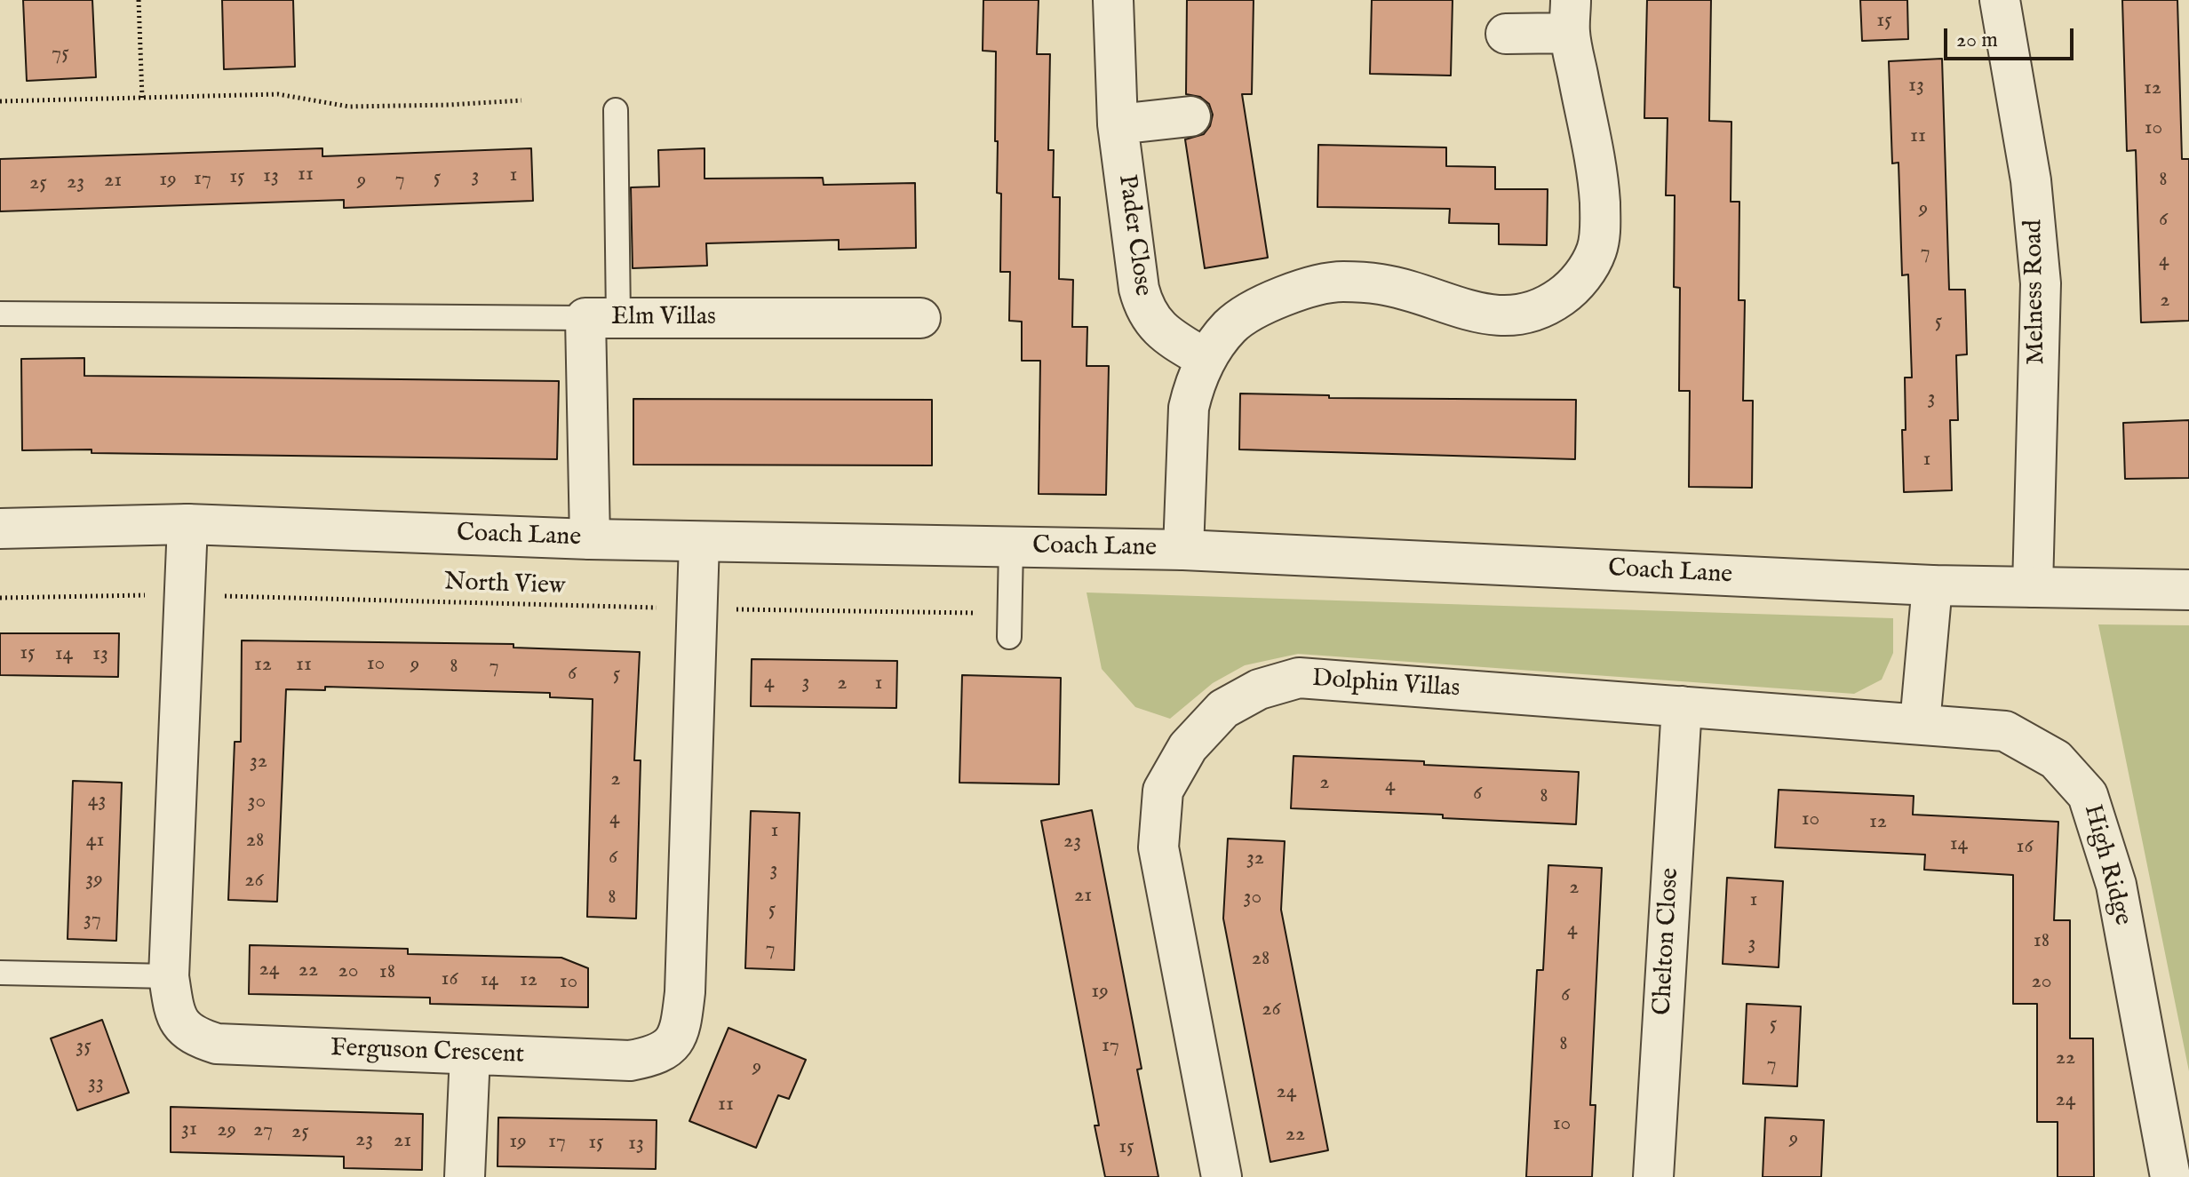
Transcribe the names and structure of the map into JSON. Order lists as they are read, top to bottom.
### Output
{
  "streets": {
    "street": [
      "Pader Close",
      "Melness Road",
      "Elm Villas",
      "Coach Lane",
      "Dolphin Villas",
      "High Ridge",
      "Chelton Close",
      "Ferguson Crescent"
    ],
    "path": ["North View"]
  },
  "crossings": [
    ["Melness Road", "Coach Lane"],
    ["Elm Villas", "Coach Lane"],
    ["Coach Lane", "Ferguson Crescent"],
    ["North View", "Ferguson Crescent"],
    ["Dolphin Villas", "High Ridge"],
    ["Dolphin Villas", "Chelton Close"]
  ],
  "house_numbers": [
    "15",
    "75",
    "13",
    "12",
    "10",
    "11",
    "11",
    "1",
    "13",
    "3",
    "15",
    "5",
    "17",
    "19",
    "7",
    "8",
    "21",
    "9",
    "23",
    "25",
    "9",
    "6",
    "7",
    "4",
    "2",
    "5",
    "3",
    "1",
    "15",
    "14",
    "13",
    "10",
    "12",
    "11",
    "9",
    "8",
    "7",
    "6",
    "5",
    "4",
    "3",
    "2",
    "1",
    "32",
    "2",
    "2",
    "4",
    "6",
    "8",
    "43",
    "30",
    "4",
    "10",
    "12",
    "1",
    "41",
    "28",
    "23",
    "14",
    "16",
    "6",
    "32",
    "3",
    "39",
    "26",
    "2",
    "21",
    "8",
    "30",
    "1",
    "5",
    "37",
    "4",
    "18",
    "3",
    "7",
    "28",
    "24",
    "22",
    "20",
    "18",
    "16",
    "14",
    "12",
    "10",
    "20",
    "19",
    "6",
    "26",
    "5",
    "8",
    "17",
    "35",
    "22",
    "7",
    "9",
    "33",
    "24",
    "24",
    "11",
    "10",
    "31",
    "29",
    "27",
    "25",
    "22",
    "9",
    "23",
    "21",
    "19",
    "17",
    "15",
    "13",
    "15"
  ],
  "scale_bar": "20 m"
}
